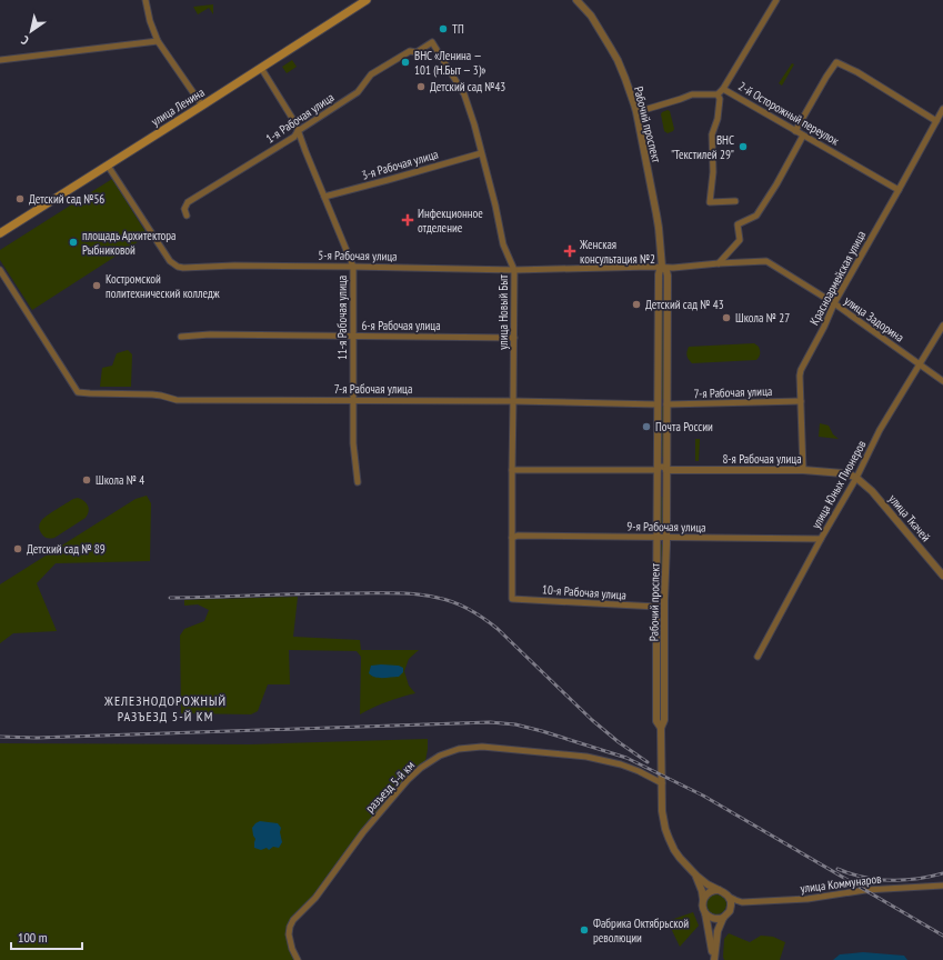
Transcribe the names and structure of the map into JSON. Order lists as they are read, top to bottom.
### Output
{
  "streets": {
    "main road": ["улица Ленина"],
    "street": [
      "2-й Осторожный переулок",
      "1-я Рабочая улица",
      "Рабочий проспект",
      "3-я Рабочая улица",
      "5-я Рабочая улица",
      "Красноармейская улица",
      "улица Новый Быт",
      "11-я Рабочая улица",
      "улица Задорина",
      "6-я Рабочая улица",
      "7-я Рабочая улица",
      "8-я Рабочая улица",
      "улица Юных Пионеров",
      "улица Ткачей",
      "9-я Рабочая улица",
      "10-я Рабочая улица",
      "разъезд 5-й км",
      "улица Коммунаров"
    ]
  },
  "crossings": [
    ["улица Ленина", "5-я Рабочая улица"],
    ["улица Ленина", "11-я Рабочая улица"],
    ["2-й Осторожный переулок", "Рабочий проспект"],
    ["2-й Осторожный переулок", "Красноармейская улица"],
    ["1-я Рабочая улица", "улица Новый Быт"],
    ["1-я Рабочая улица", "11-я Рабочая улица"],
    ["Рабочий проспект", "5-я Рабочая улица"],
    ["Рабочий проспект", "улица Задорина"],
    ["Рабочий проспект", "7-я Рабочая улица"],
    ["Рабочий проспект", "8-я Рабочая улица"],
    ["Рабочий проспект", "9-я Рабочая улица"],
    ["Рабочий проспект", "10-я Рабочая улица"],
    ["Рабочий проспект", "разъезд 5-й км"],
    ["3-я Рабочая улица", "улица Новый Быт"],
    ["3-я Рабочая улица", "11-я Рабочая улица"],
    ["5-я Рабочая улица", "улица Новый Быт"],
    ["5-я Рабочая улица", "11-я Рабочая улица"],
    ["5-я Рабочая улица", "улица Задорина"],
    ["Красноармейская улица", "улица Задорина"],
    ["Красноармейская улица", "7-я Рабочая улица"],
    ["Красноармейская улица", "8-я Рабочая улица"],
    ["улица Новый Быт", "6-я Рабочая улица"],
    ["улица Новый Быт", "7-я Рабочая улица"],
    ["улица Новый Быт", "9-я Рабочая улица"],
    ["улица Новый Быт", "10-я Рабочая улица"],
    ["11-я Рабочая улица", "6-я Рабочая улица"],
    ["11-я Рабочая улица", "7-я Рабочая улица"],
    ["улица Задорина", "улица Юных Пионеров"],
    ["8-я Рабочая улица", "улица Юных Пионеров"],
    ["8-я Рабочая улица", "улица Ткачей"],
    ["улица Юных Пионеров", "улица Ткачей"],
    ["улица Юных Пионеров", "9-я Рабочая улица"]
  ],
  "districts": ["ЖЕЛЕЗНОДОРОЖНЫЙ РАЗЪЕЗД 5-Й КМ"],
  "places": {
    "other": [
      "ТП",
      "ВНС «Ленина — 101 (Н.Быт — 3)»",
      "Детский сад №43",
      "ВНС \"Текстилей 29\"",
      "Детский сад №56",
      "площадь Архитектора Рыбниковой",
      "Костромской политехнический колледж",
      "Детский сад № 43",
      "Школа № 27",
      "Почта России",
      "Школа № 4",
      "Детский сад № 89",
      "Фабрика Октябрьской революции"
    ],
    "health": ["Инфекционное отделение", "Женская консультация №2"]
  },
  "scale_bar": "100 m",
  "north": "bottom left"
}
